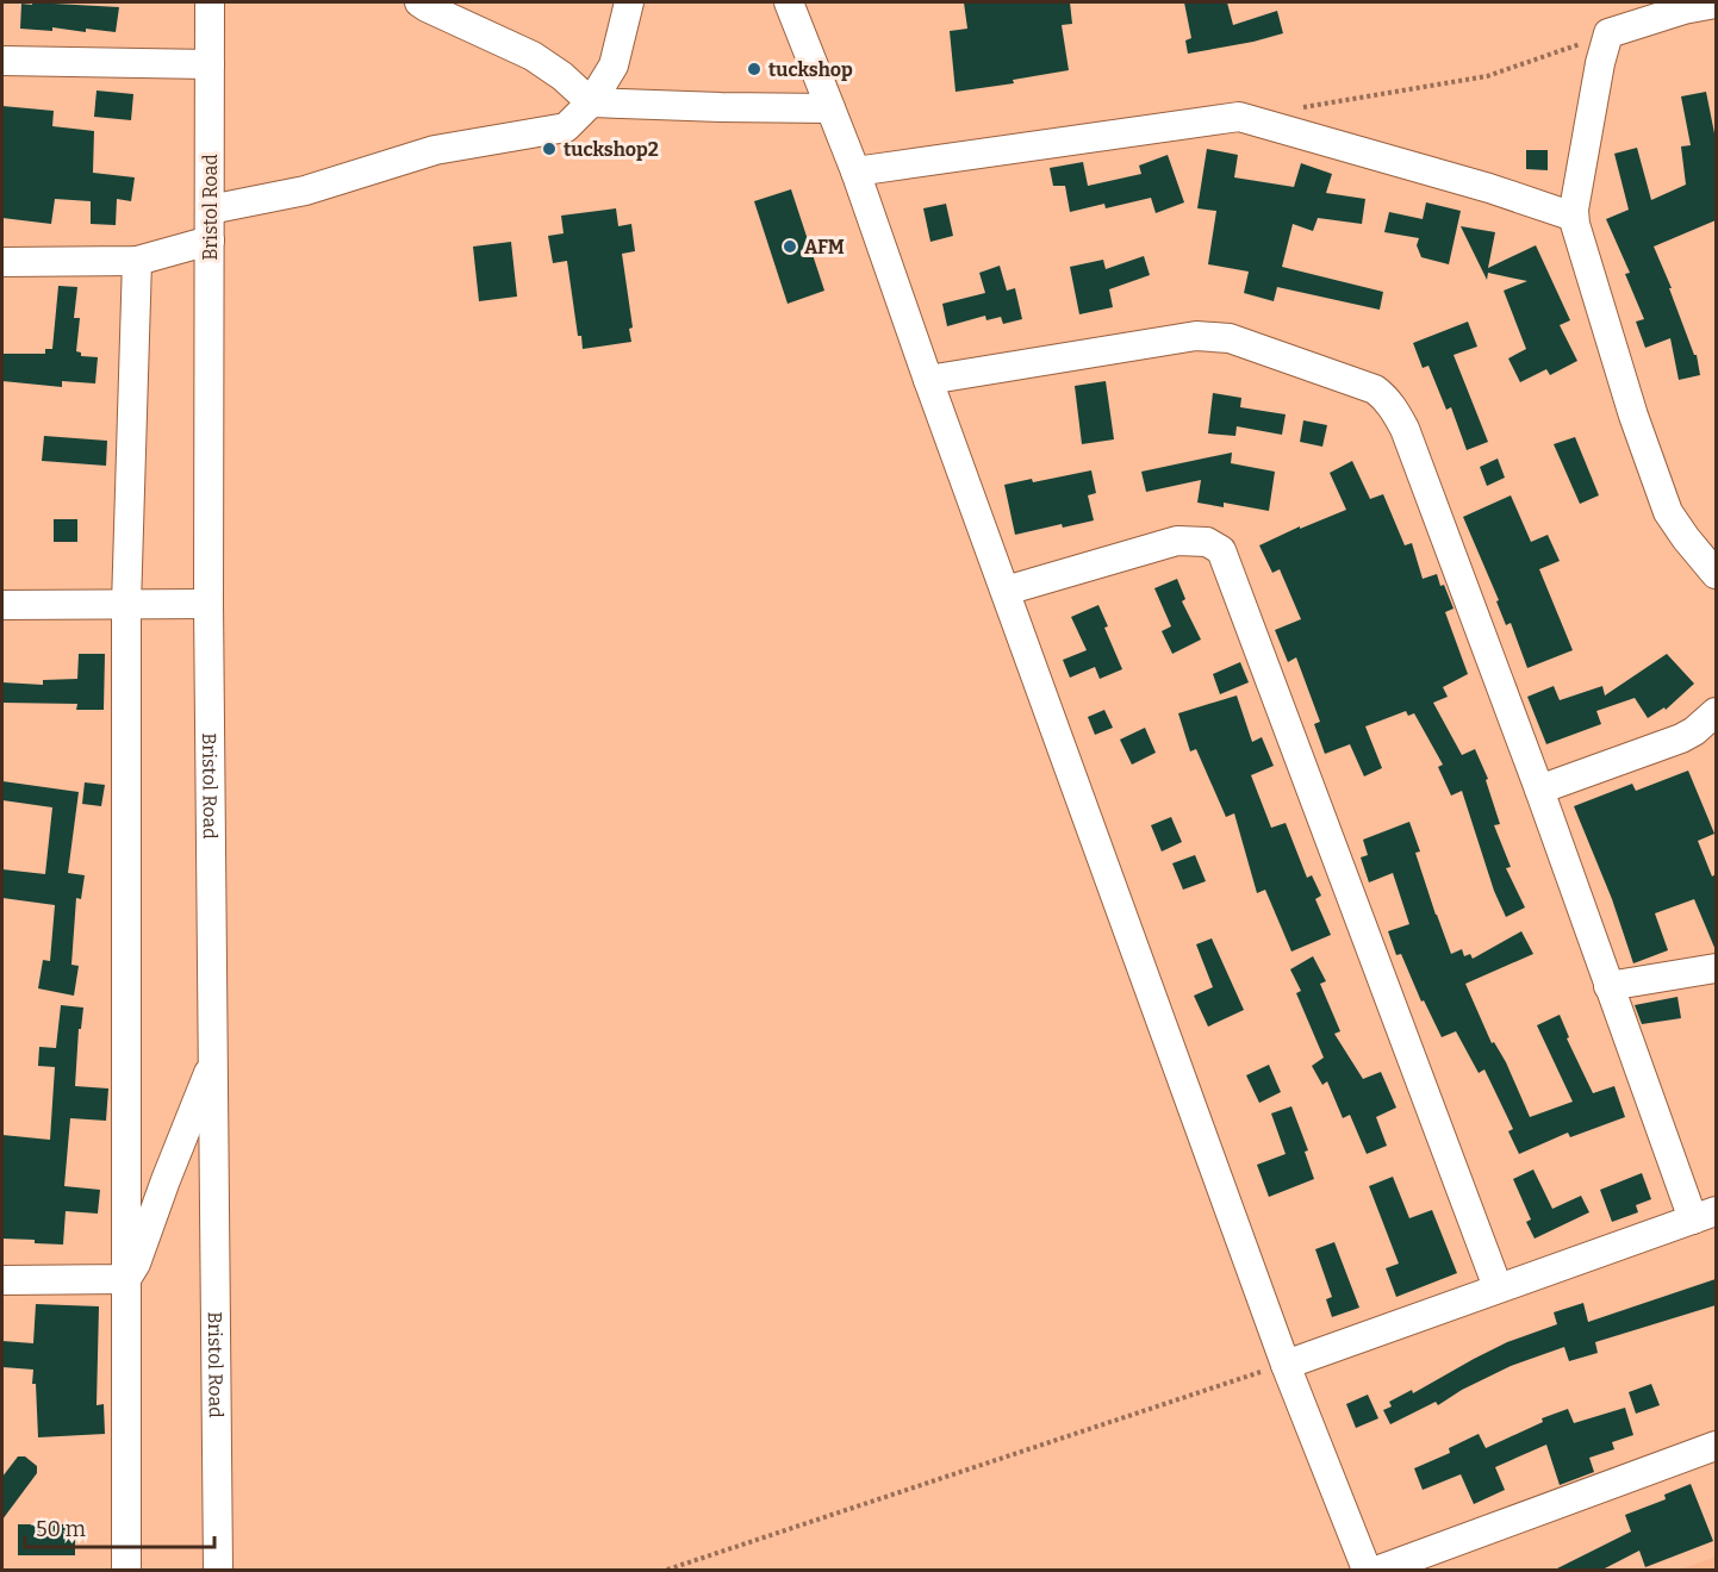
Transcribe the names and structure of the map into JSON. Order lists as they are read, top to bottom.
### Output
{
  "streets": {
    "street": ["Bristol Road"]
  },
  "places": ["tuckshop", "tuckshop2", "AFM"],
  "scale_bar": "50 m"
}
